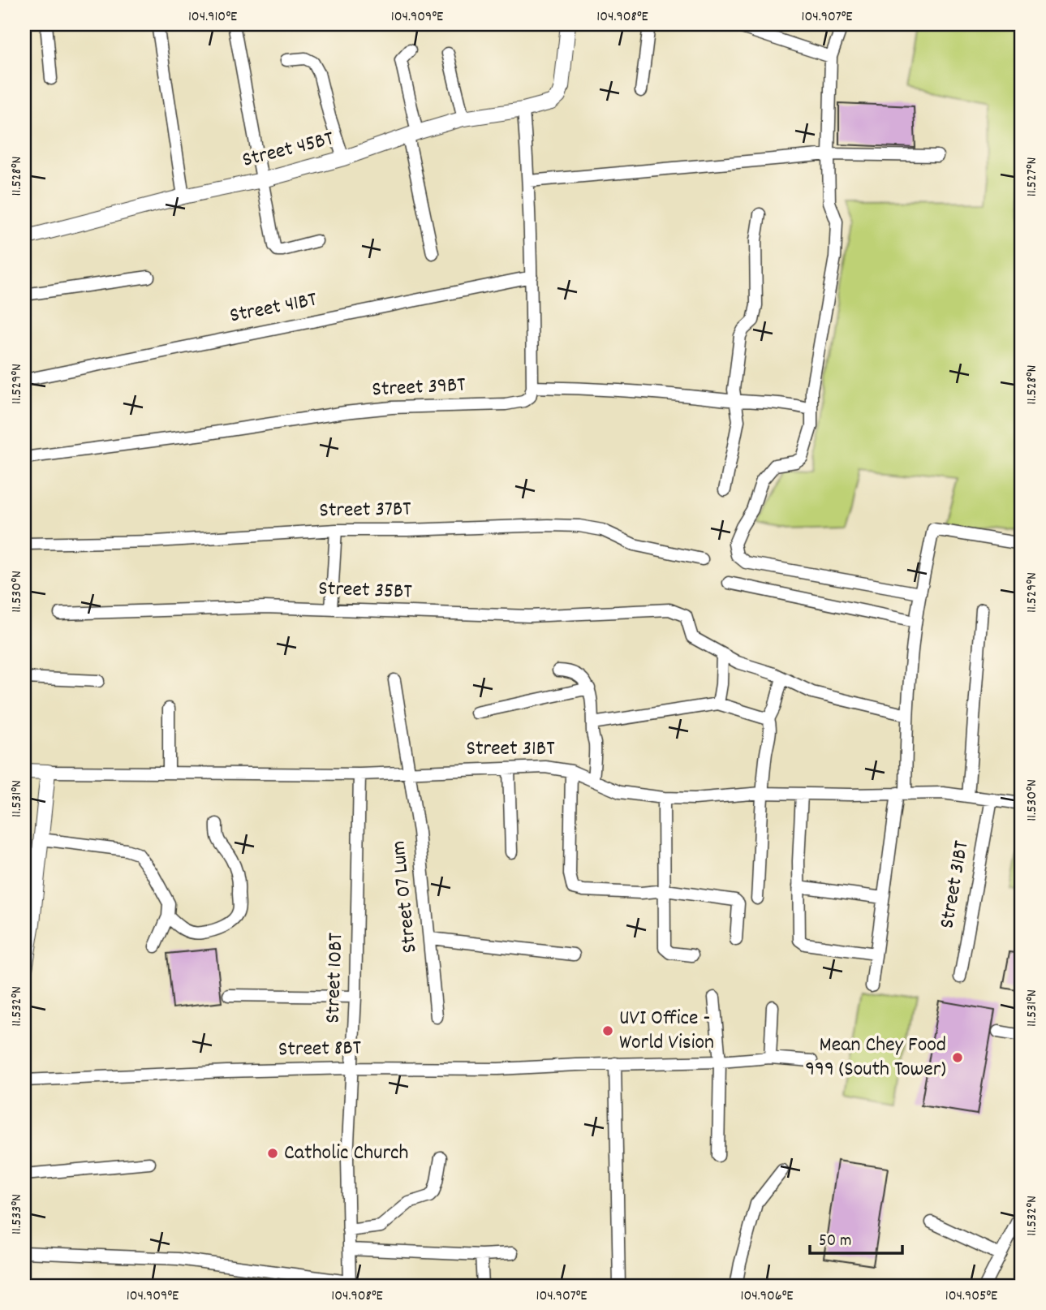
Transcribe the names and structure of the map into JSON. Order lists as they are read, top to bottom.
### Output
{
  "streets": {
    "street": [
      "Street 45BT",
      "Street 41BT",
      "Street 39BT",
      "Street 37BT",
      "Street 35BT",
      "Street 31BT",
      "Street 07 Lum",
      "Street 10BT",
      "Street 8BT"
    ]
  },
  "crossings": [
    ["Street 31BT", "Street 07 Lum"],
    ["Street 31BT", "Street 10BT"],
    ["Street 10BT", "Street 8BT"]
  ],
  "places": ["UVI Office - World Vision", "Mean Chey Food 999 (South Tower)", "Catholic Church"],
  "scale_bar": "50 m",
  "coordinates": [
    "104.910°E",
    "104.909°E",
    "104.908°E",
    "104.907°E",
    "11.528°N",
    "11.527°N",
    "11.529°N",
    "11.530°N",
    "11.531°N",
    "11.532°N",
    "11.533°N",
    "104.906°E",
    "104.905°E"
  ]
}
